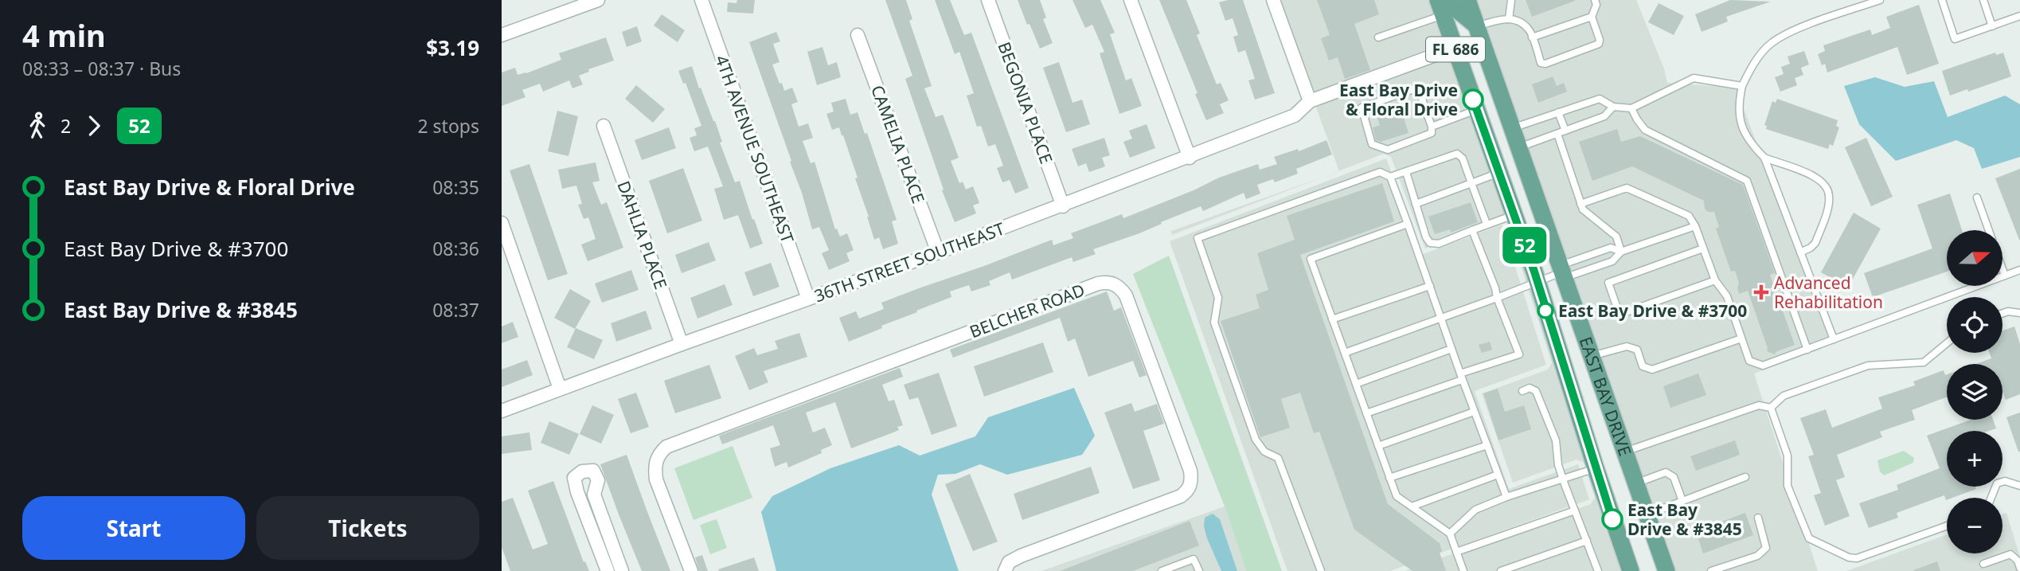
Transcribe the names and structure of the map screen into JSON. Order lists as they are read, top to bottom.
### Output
{
  "streets": {
    "main road": ["FL 686", "EAST BAY DRIVE"],
    "street": [
      "BEGONIA PLACE",
      "CAMELIA PLACE",
      "4TH AVENUE SOUTHEAST",
      "DAHLIA PLACE",
      "36TH STREET SOUTHEAST",
      "BELCHER ROAD"
    ]
  },
  "crossings": [
    ["BEGONIA PLACE", "36TH STREET SOUTHEAST"],
    ["CAMELIA PLACE", "36TH STREET SOUTHEAST"],
    ["4TH AVENUE SOUTHEAST", "36TH STREET SOUTHEAST"],
    ["DAHLIA PLACE", "36TH STREET SOUTHEAST"],
    ["36TH STREET SOUTHEAST", "EAST BAY DRIVE"]
  ],
  "places": {
    "other": ["East Bay Drive & Floral Drive", "East Bay Drive & #3700", "East Bay Drive & #3845"],
    "health": ["Advanced Rehabilitation"]
  },
  "lines": ["bus line 52"],
  "north": "right",
  "page": {
    "heading": ["4 min", "08:33 – 08:37 · Bus", "$3.19"],
    "on_map": "52",
    "legs": ["2", "52", "2 stops"],
    "list": [
      {
        "name": "East Bay Drive & Floral Drive",
        "value": "08:35"
      },
      {
        "name": "East Bay Drive & #3700",
        "value": "08:36"
      },
      {
        "name": "East Bay Drive & #3845",
        "value": "08:37"
      }
    ],
    "map_buttons": ["+", "−"],
    "buttons": ["Start", "Tickets"]
  }
}
